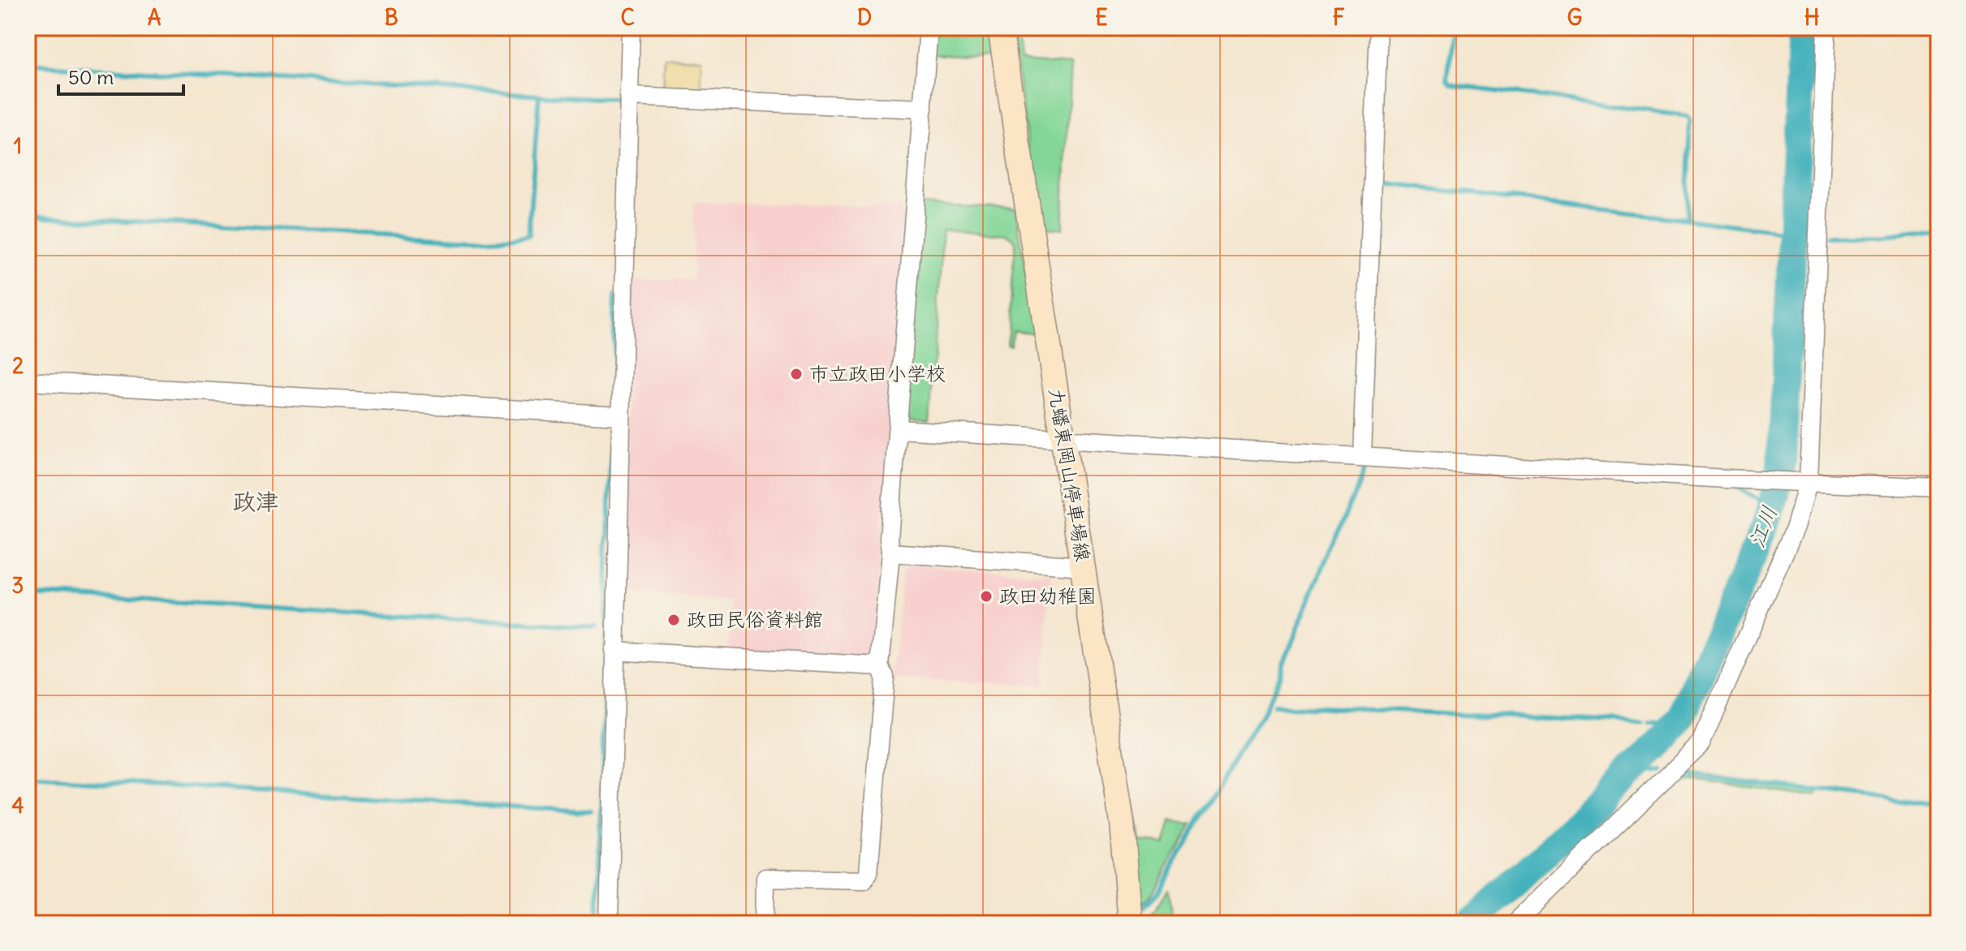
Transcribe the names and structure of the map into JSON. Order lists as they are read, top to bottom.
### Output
{
  "streets": {
    "main road": ["九蟠東岡山停車場線"]
  },
  "districts": ["政津"],
  "water": ["江川"],
  "places": ["市立政田小学校", "政田幼稚園", "政田民俗資料館"],
  "scale_bar": "50 m",
  "grid": {
    "columns": [
      "A",
      "B",
      "C",
      "D",
      "E",
      "F",
      "G",
      "H"
    ],
    "rows": [
      "1",
      "2",
      "3",
      "4"
    ]
  }
}
